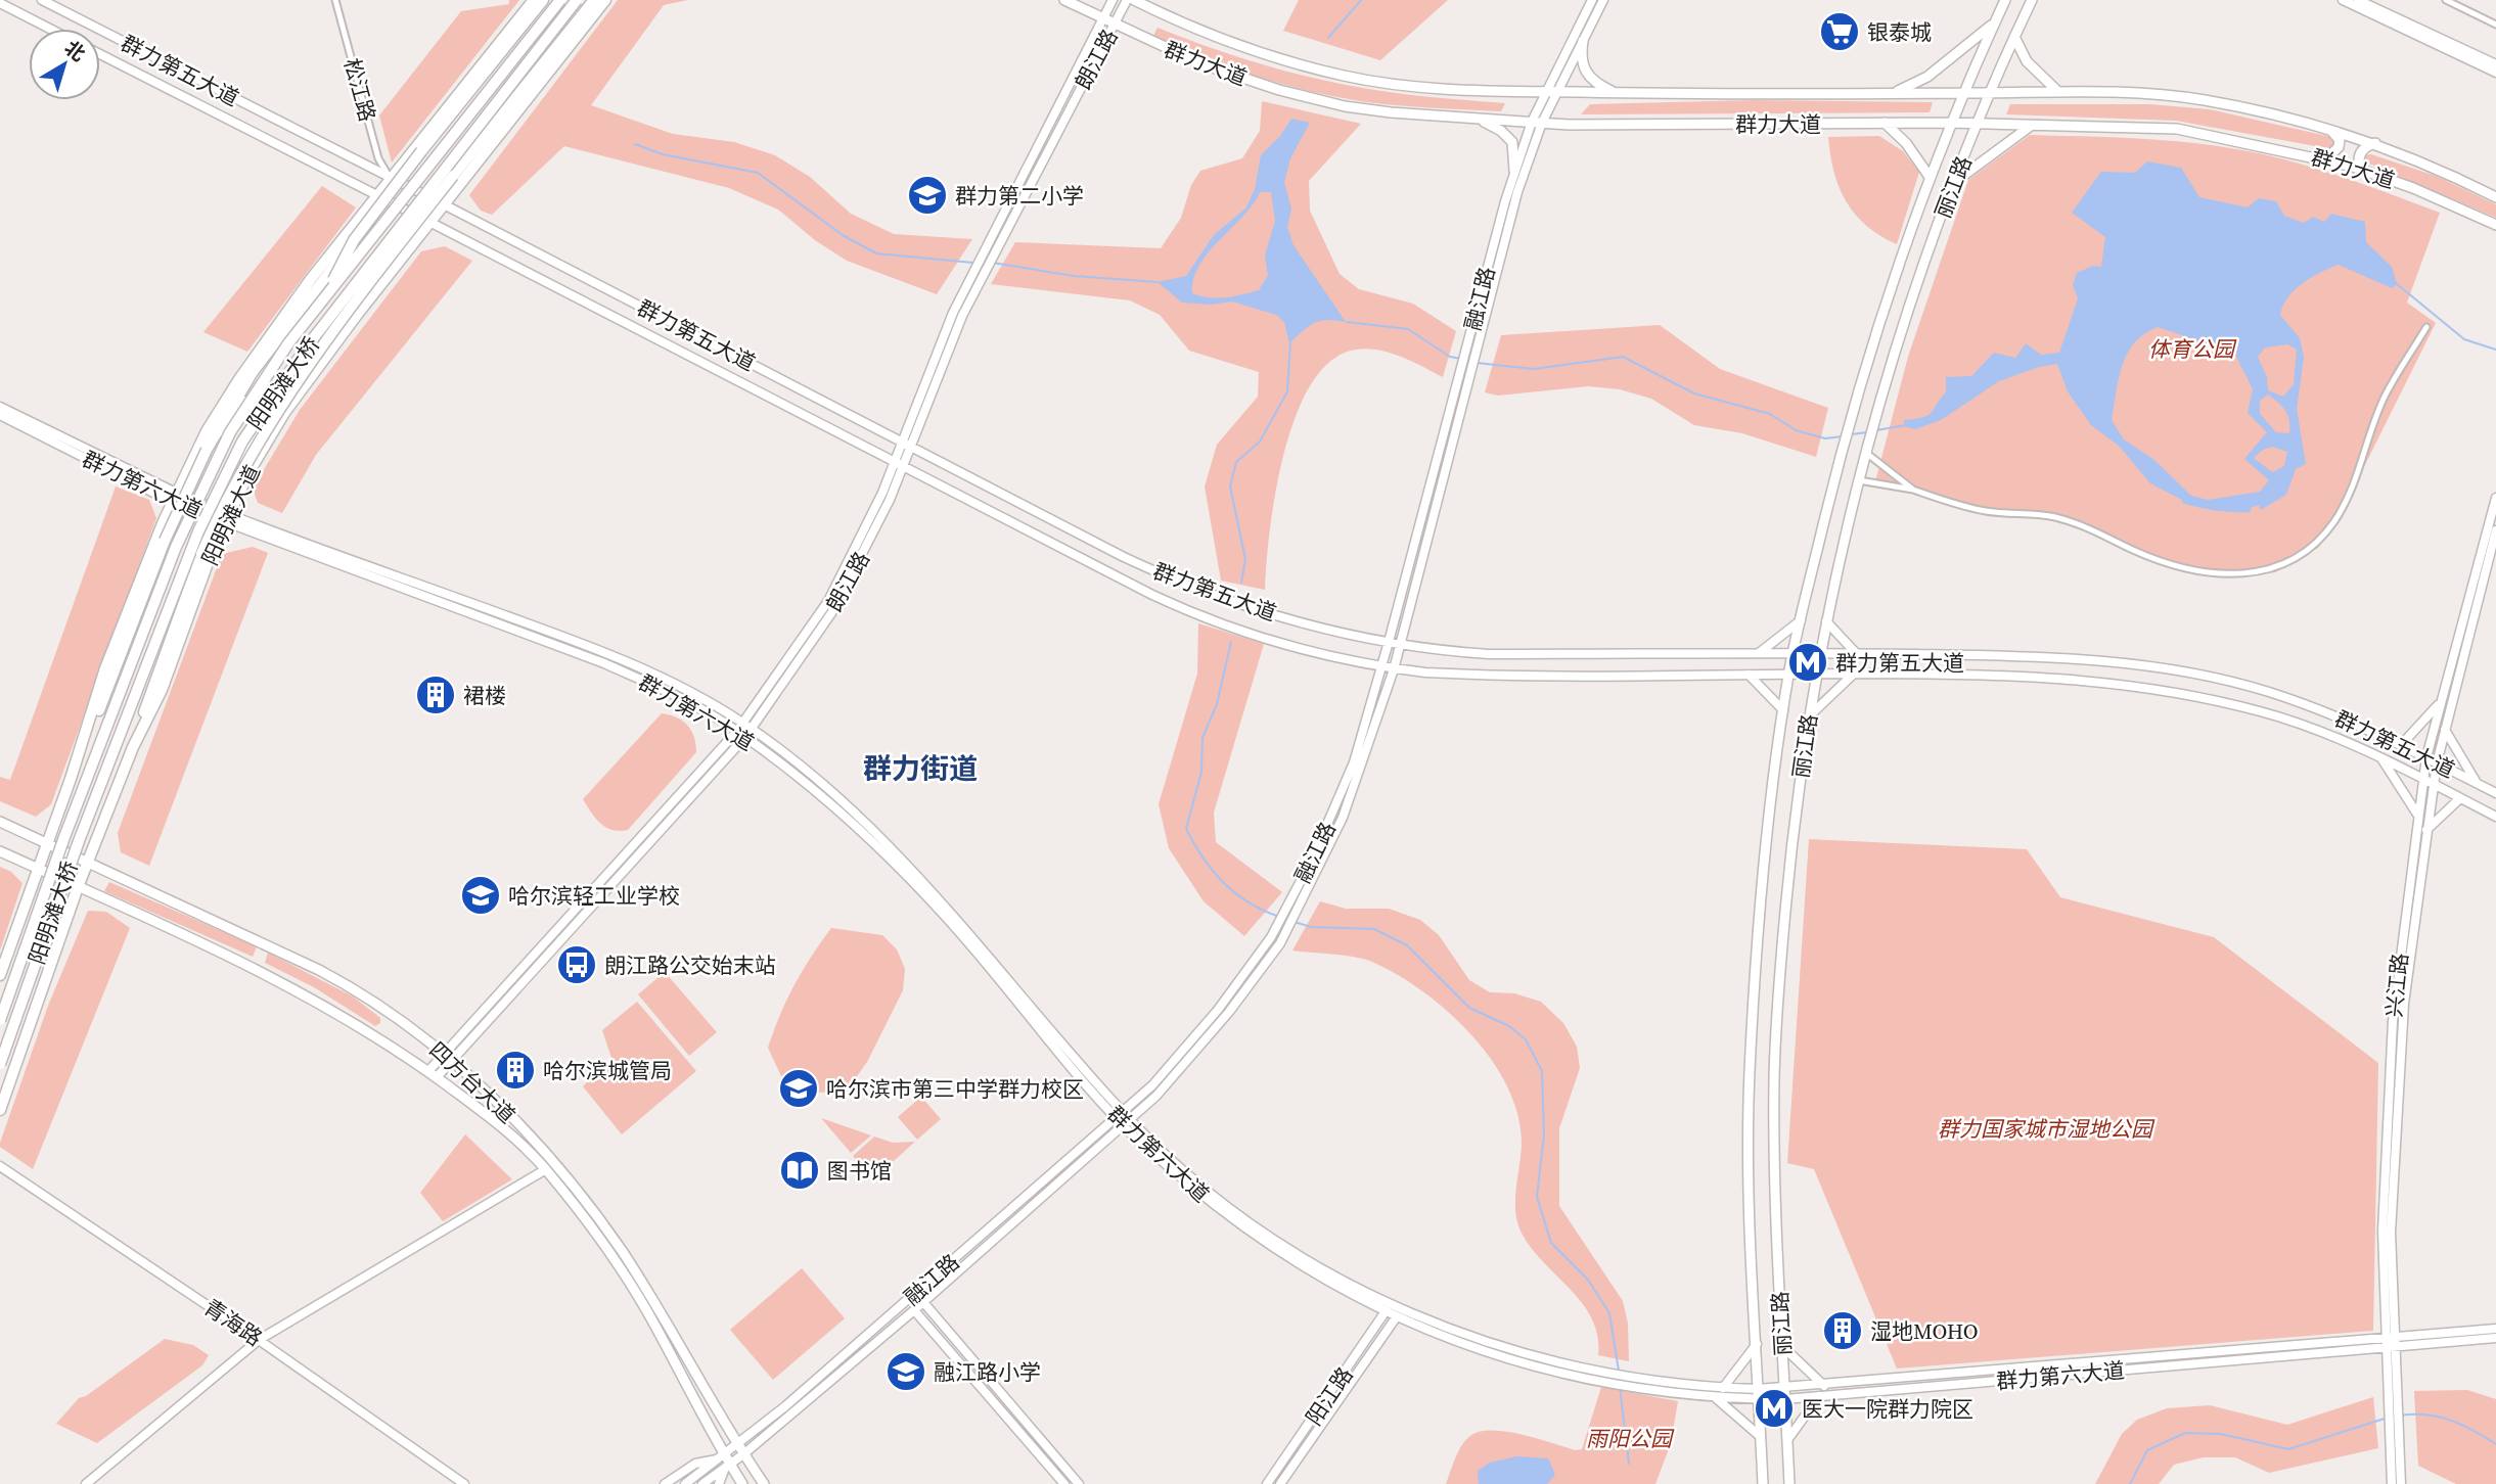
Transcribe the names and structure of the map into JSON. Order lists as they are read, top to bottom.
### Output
{
  "streets": {
    "highway": ["阳明滩大桥", "阳明滩大道"],
    "main road": [
      "朗江路",
      "群力大道",
      "群力第五大道",
      "丽江路",
      "融江路",
      "群力第六大道",
      "兴江路",
      "四方台大道",
      "青海路",
      "阳江路"
    ],
    "street": ["松江路"]
  },
  "crossings": [
    ["朗江路", "群力大道"],
    ["朗江路", "群力第五大道"],
    ["朗江路", "群力第六大道"],
    ["朗江路", "四方台大道"],
    ["群力大道", "丽江路"],
    ["群力大道", "融江路"],
    ["群力第五大道", "松江路"],
    ["群力第五大道", "丽江路"],
    ["群力第五大道", "融江路"],
    ["群力第五大道", "阳明滩大道"],
    ["群力第五大道", "兴江路"],
    ["丽江路", "群力第六大道"],
    ["融江路", "群力第六大道"],
    ["融江路", "四方台大道"],
    ["群力第六大道", "阳明滩大道"],
    ["群力第六大道", "兴江路"],
    ["群力第六大道", "阳江路"],
    ["阳明滩大道", "四方台大道"]
  ],
  "districts": ["群力街道"],
  "parks": ["体育公园", "群力国家城市湿地公园", "雨阳公园"],
  "places": {
    "supermarket": ["银泰城"],
    "school or university": [
      "群力第二小学",
      "哈尔滨轻工业学校",
      "哈尔滨市第三中学群力校区",
      "融江路小学"
    ],
    "metro station": ["群力第五大道", "医大一院群力院区"],
    "building": ["裙楼", "哈尔滨城管局", "湿地MOHO"],
    "bus stop": ["朗江路公交始末站"],
    "library": ["图书馆"]
  },
  "north": "top right"
}
